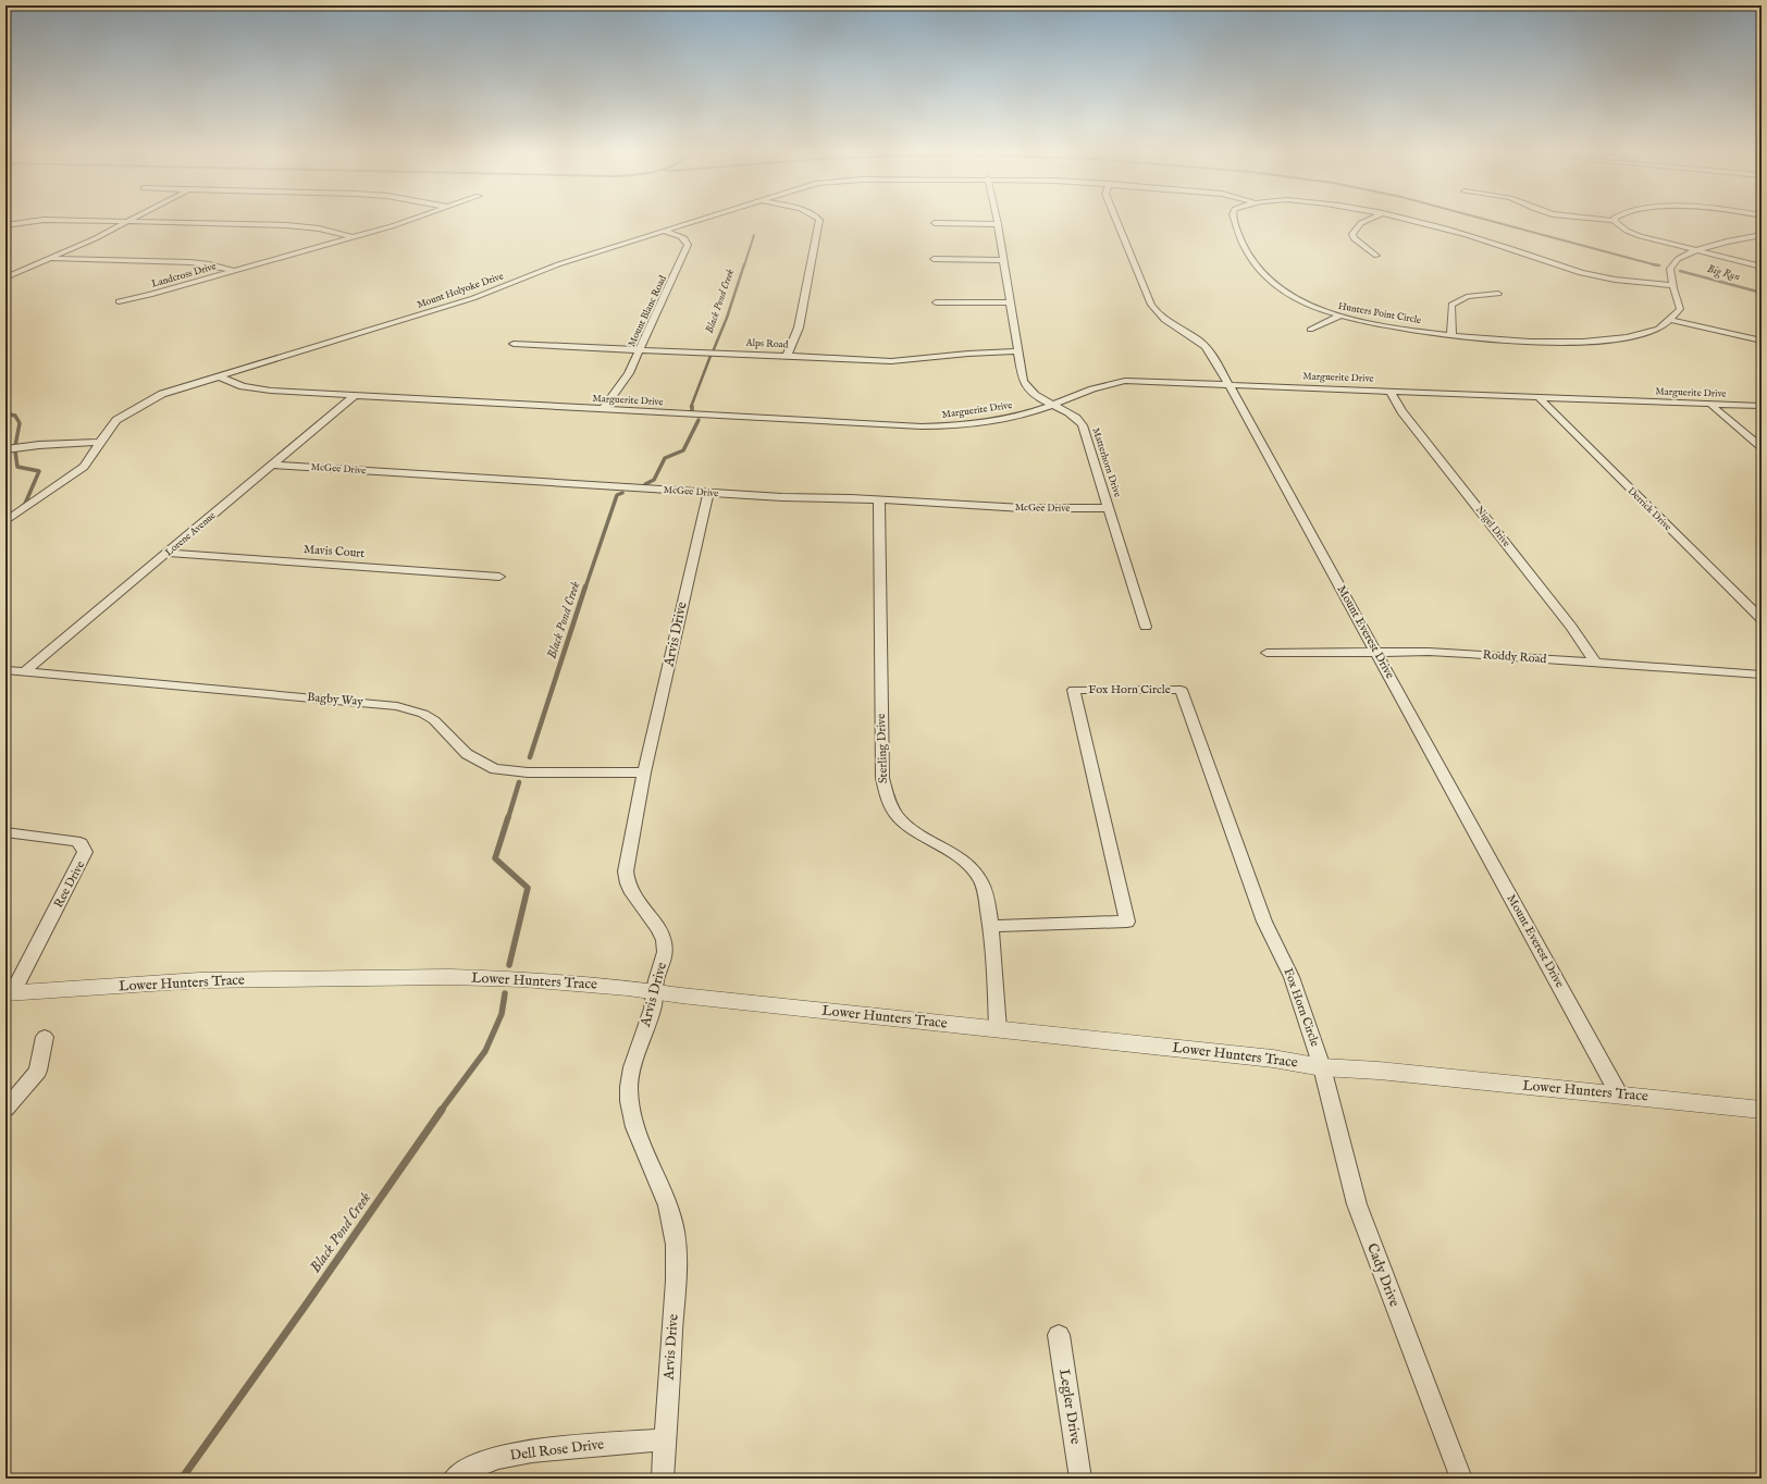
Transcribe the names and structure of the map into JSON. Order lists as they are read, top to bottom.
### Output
{
  "streets": {
    "street": [
      "Landcross Drive",
      "Mount Holyoke Drive",
      "Mount Blanc Road",
      "Hunters Point Circle",
      "Alps Road",
      "Marguerite Drive",
      "Matterhorn Drive",
      "McGee Drive",
      "Derrick Drive",
      "Nigel Drive",
      "Lorene Avenue",
      "Mavis Court",
      "Mount Everest Drive",
      "Arvis Drive",
      "Roddy Road",
      "Fox Horn Circle",
      "Bagby Way",
      "Sterling Drive",
      "Ree Drive",
      "Lower Hunters Trace",
      "Cady Drive",
      "Legler Drive",
      "Dell Rose Drive"
    ]
  },
  "crossings": [
    ["Mount Holyoke Drive", "Mount Blanc Road"],
    ["Mount Holyoke Drive", "Marguerite Drive"],
    ["Mount Blanc Road", "Alps Road"],
    ["Mount Blanc Road", "Marguerite Drive"],
    ["Alps Road", "Matterhorn Drive"],
    ["Marguerite Drive", "Matterhorn Drive"],
    ["Marguerite Drive", "Derrick Drive"],
    ["Marguerite Drive", "Nigel Drive"],
    ["Marguerite Drive", "Lorene Avenue"],
    ["Marguerite Drive", "Mount Everest Drive"],
    ["Matterhorn Drive", "McGee Drive"],
    ["McGee Drive", "Lorene Avenue"],
    ["McGee Drive", "Arvis Drive"],
    ["McGee Drive", "Sterling Drive"],
    ["Nigel Drive", "Roddy Road"],
    ["Lorene Avenue", "Mavis Court"],
    ["Lorene Avenue", "Bagby Way"],
    ["Mount Everest Drive", "Roddy Road"],
    ["Mount Everest Drive", "Lower Hunters Trace"],
    ["Arvis Drive", "Bagby Way"],
    ["Arvis Drive", "Lower Hunters Trace"],
    ["Arvis Drive", "Dell Rose Drive"],
    ["Fox Horn Circle", "Sterling Drive"],
    ["Fox Horn Circle", "Lower Hunters Trace"],
    ["Fox Horn Circle", "Cady Drive"],
    ["Sterling Drive", "Lower Hunters Trace"],
    ["Ree Drive", "Lower Hunters Trace"],
    ["Lower Hunters Trace", "Cady Drive"]
  ],
  "water": ["Big Run", "Black Pond Creek"]
}
